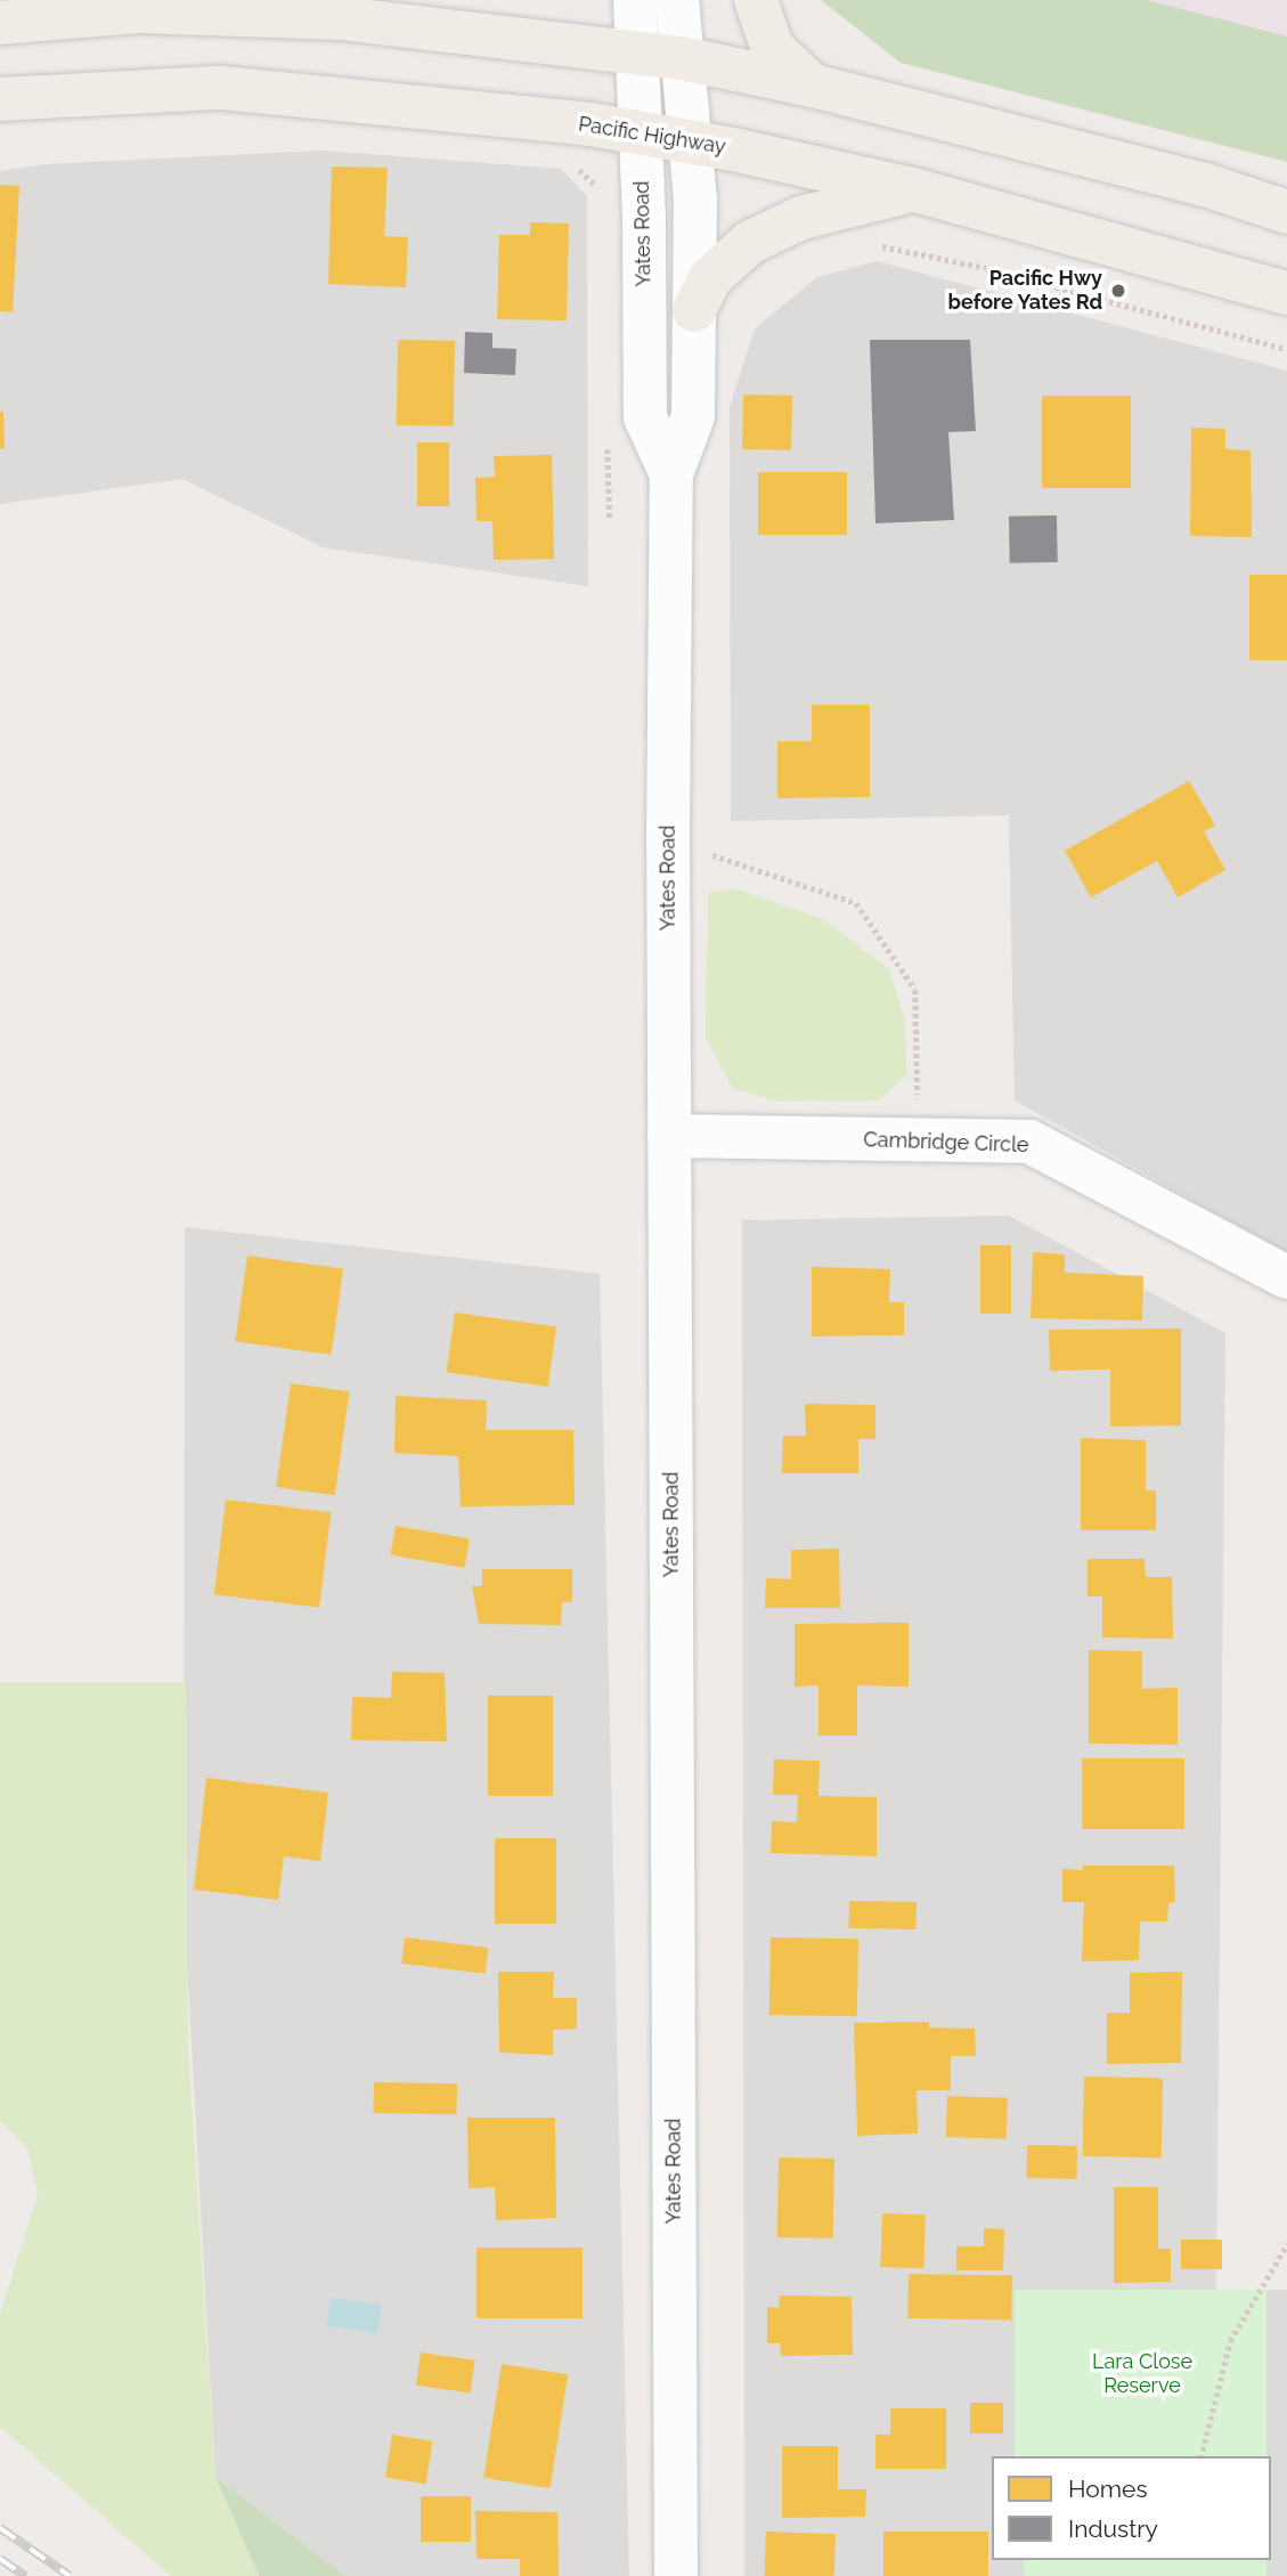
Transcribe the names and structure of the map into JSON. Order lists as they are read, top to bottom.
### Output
{
  "streets": {
    "main road": ["Pacific Highway"],
    "street": ["Yates Road", "Cambridge Circle"]
  },
  "crossings": [
    ["Pacific Highway", "Yates Road"],
    ["Yates Road", "Cambridge Circle"]
  ],
  "parks": ["Lara Close Reserve"],
  "places": ["Pacific Hwy before Yates Rd"],
  "legend": ["Homes", "Industry"]
}
